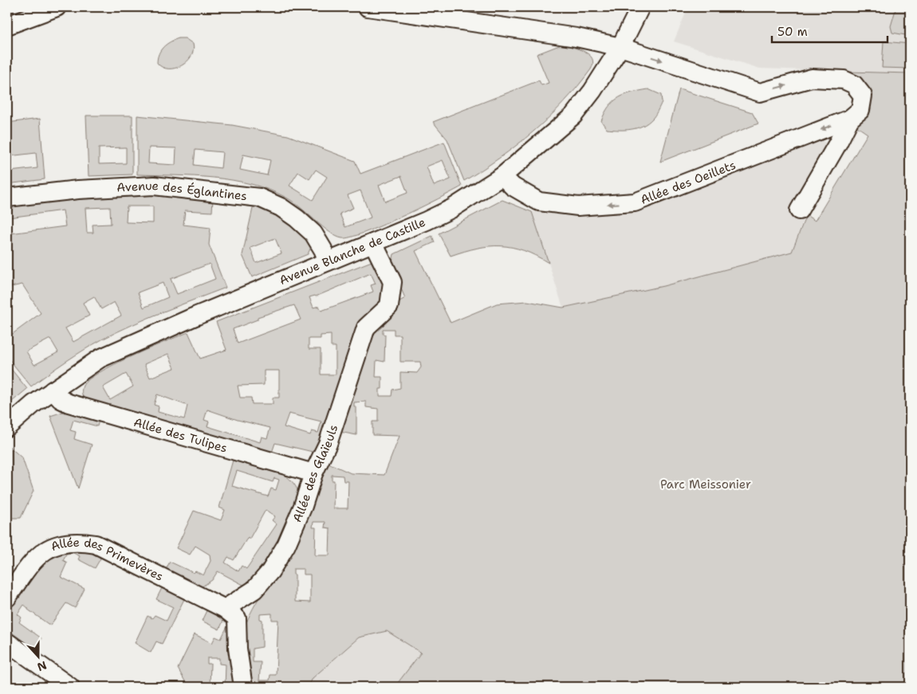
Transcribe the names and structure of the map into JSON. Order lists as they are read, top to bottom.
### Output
{
  "streets": {
    "street": [
      "Allée des Oeillets",
      "Avenue des Églantines",
      "Avenue Blanche de Castille",
      "Allée des Tulipes",
      "Allée des Glaïeuls",
      "Allée des Primevères"
    ]
  },
  "crossings": [
    ["Allée des Oeillets", "Avenue Blanche de Castille"],
    ["Avenue des Églantines", "Avenue Blanche de Castille"],
    ["Avenue Blanche de Castille", "Allée des Tulipes"],
    ["Avenue Blanche de Castille", "Allée des Glaïeuls"],
    ["Allée des Tulipes", "Allée des Glaïeuls"],
    ["Allée des Glaïeuls", "Allée des Primevères"]
  ],
  "one_way": ["Allée des Oeillets"],
  "parks": ["Parc Meissonier"],
  "scale_bar": "50 m",
  "north": "bottom"
}
